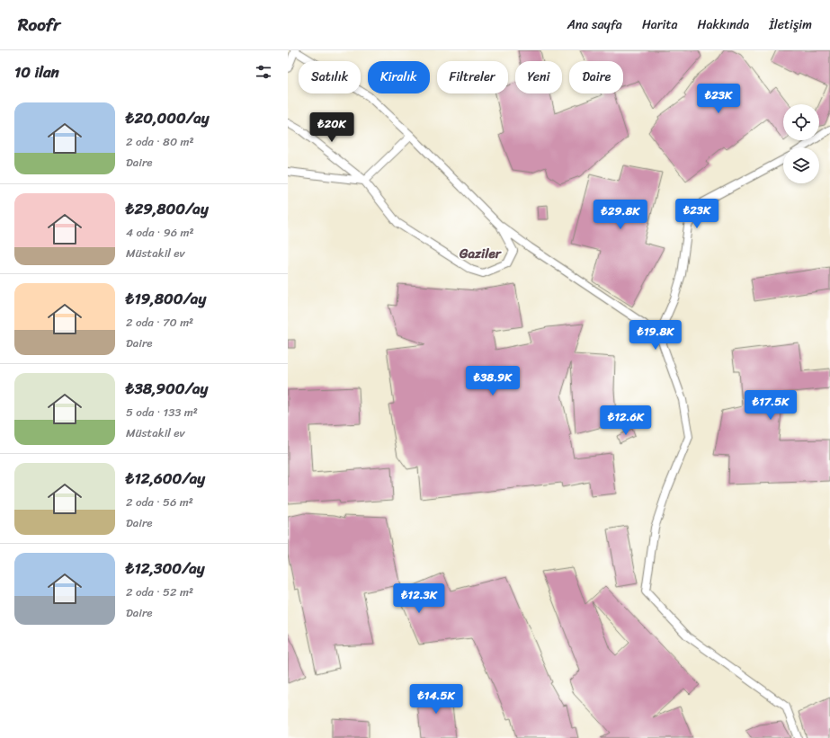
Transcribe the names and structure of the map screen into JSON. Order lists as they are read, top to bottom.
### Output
{
  "districts": ["Gaziler"],
  "page": {
    "header": "Roofr",
    "nav": [
      "Ana sayfa",
      "Harita",
      "Hakkında",
      "İletişim"
    ],
    "heading": "10 ilan",
    "chip": [
      "Satılık",
      "Kiralık",
      "Filtreler",
      "Yeni",
      "Daire"
    ],
    "price": [
      "₺23K",
      "₺20K",
      "₺23K",
      "₺29.8K",
      "₺19.8K",
      "₺38.9K",
      "₺17.5K",
      "₺12.6K",
      "₺12.3K",
      "₺14.5K"
    ],
    "list": [
      {
        "name": "₺20,000/ay",
        "note": "2 oda · 80 m² · Daire"
      },
      {
        "name": "₺29,800/ay",
        "note": "4 oda · 96 m² · Müstakil ev"
      },
      {
        "name": "₺19,800/ay",
        "note": "2 oda · 70 m² · Daire"
      },
      {
        "name": "₺38,900/ay",
        "note": "5 oda · 133 m² · Müstakil ev"
      },
      {
        "name": "₺12,600/ay",
        "note": "2 oda · 56 m² · Daire"
      },
      {
        "name": "₺12,300/ay",
        "note": "2 oda · 52 m² · Daire"
      }
    ]
  }
}
